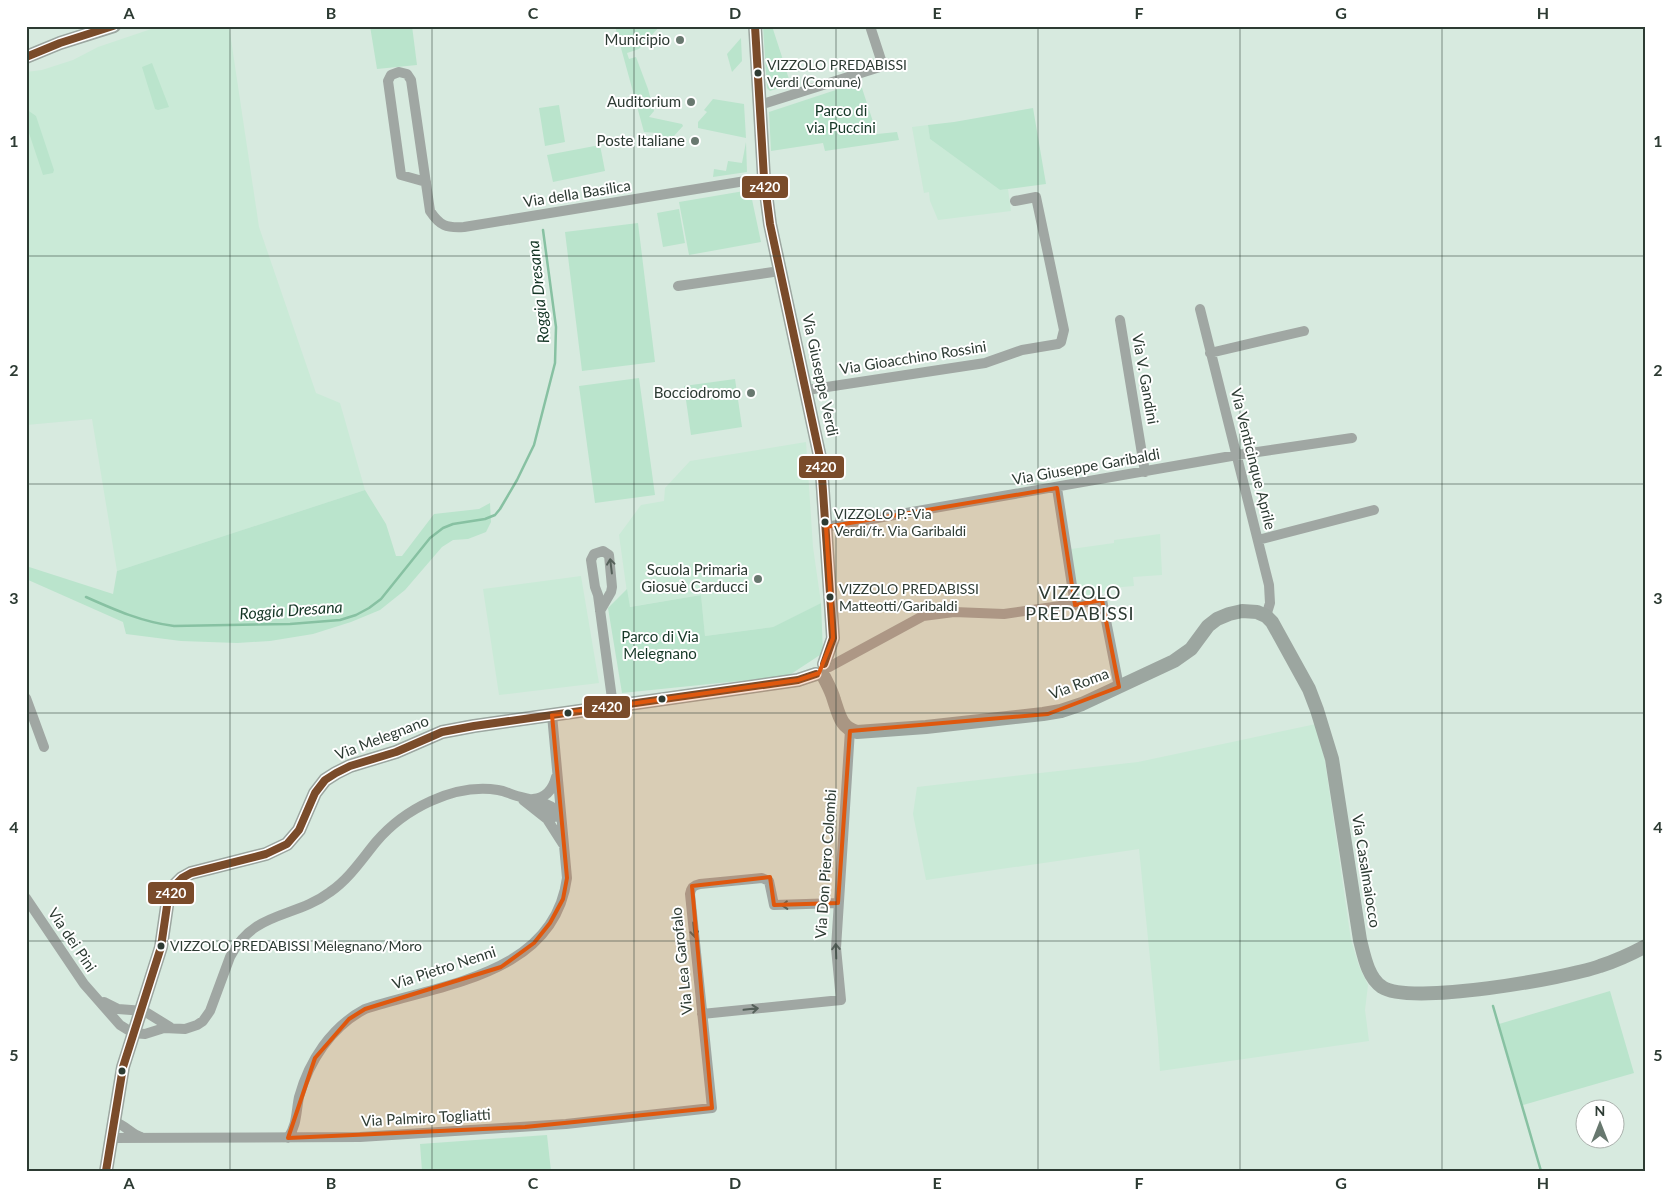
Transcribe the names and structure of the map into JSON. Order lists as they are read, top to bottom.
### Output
{
  "streets": {
    "street": [
      "Via della Basilica",
      "Via Gioacchino Rossini",
      "Via Giuseppe Verdi",
      "Via V. Gandini",
      "Via Venticinque Aprile",
      "Via Giuseppe Garibaldi",
      "Via Roma",
      "Via Melegnano",
      "Via Don Piero Colombi",
      "Via Casalmaiocco",
      "Via dei Pini",
      "Via Lea Garofalo",
      "Via Pietro Nenni",
      "Via Palmiro Togliatti"
    ]
  },
  "crossings": [
    ["Via della Basilica", "Via Giuseppe Verdi"],
    ["Via Gioacchino Rossini", "Via Giuseppe Verdi"],
    ["Via Giuseppe Verdi", "Via Giuseppe Garibaldi"],
    ["Via Giuseppe Verdi", "Via Melegnano"],
    ["Via V. Gandini", "Via Giuseppe Garibaldi"],
    ["Via Venticinque Aprile", "Via Giuseppe Garibaldi"],
    ["Via Venticinque Aprile", "Via Roma"],
    ["Via Venticinque Aprile", "Via Casalmaiocco"],
    ["Via Roma", "Via Don Piero Colombi"],
    ["Via Roma", "Via Casalmaiocco"],
    ["Via Melegnano", "Via dei Pini"],
    ["Via Melegnano", "Via Pietro Nenni"],
    ["Via Melegnano", "Via Palmiro Togliatti"],
    ["Via Don Piero Colombi", "Via Lea Garofalo"],
    ["Via Lea Garofalo", "Via Palmiro Togliatti"],
    ["Via Pietro Nenni", "Via Palmiro Togliatti"]
  ],
  "districts": ["VIZZOLO PREDABISSI"],
  "water": ["Roggia Dresana"],
  "parks": ["Parco di via Puccini", "Parco di Via Melegnano"],
  "places": [
    "Municipio",
    "VIZZOLO PREDABISSI Verdi (Comune)",
    "Auditorium",
    "Poste Italiane",
    "Bocciodromo",
    "VIZZOLO P.-Via Verdi/fr. Via Garibaldi",
    "Scuola Primaria Giosuè Carducci",
    "VIZZOLO PREDABISSI Matteotti/Garibaldi",
    "VIZZOLO PREDABISSI Melegnano/Moro"
  ],
  "lines": ["transit line z420"],
  "north": "top",
  "grid": {
    "columns": [
      "A",
      "B",
      "C",
      "D",
      "E",
      "F",
      "G",
      "H"
    ],
    "rows": [
      "1",
      "2",
      "3",
      "4",
      "5"
    ]
  }
}
